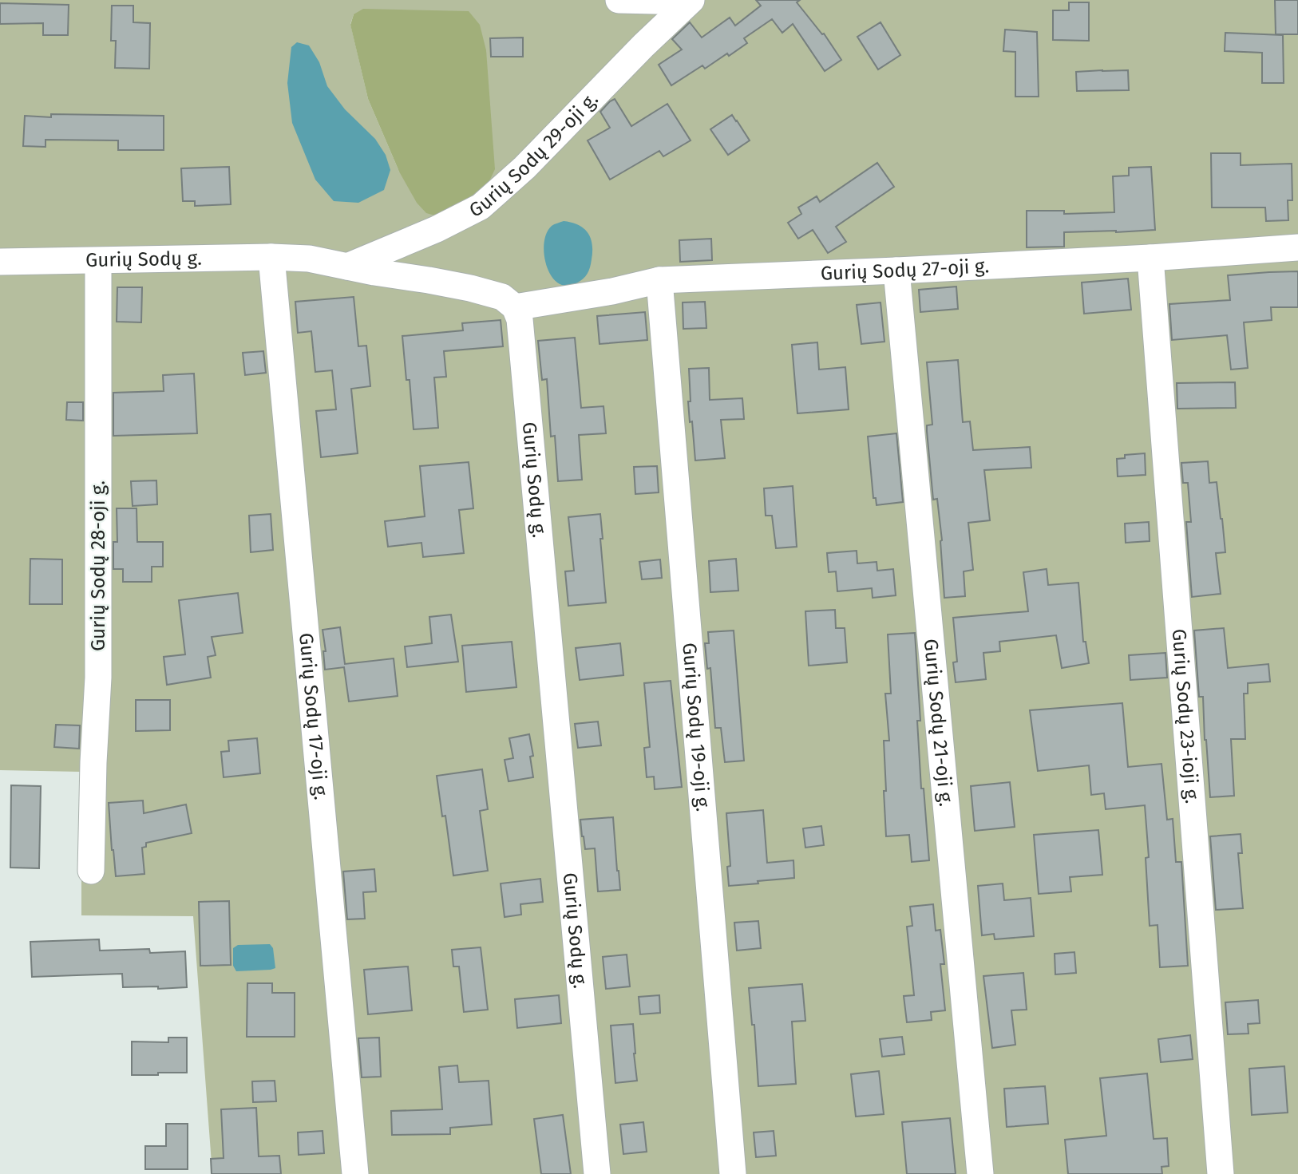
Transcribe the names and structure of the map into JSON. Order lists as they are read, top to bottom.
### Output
{
  "streets": {
    "street": [
      "Gurių Sodų 29-oji g.",
      "Gurių Sodų g.",
      "Gurių Sodų 27-oji g.",
      "Gurių Sodų 28-oji g.",
      "Gurių Sodų 17-oji g.",
      "Gurių Sodų 23-ioji g.",
      "Gurių Sodų 21-oji g.",
      "Gurių Sodų 19-oji g."
    ]
  },
  "crossings": [
    ["Gurių Sodų 29-oji g.", "Gurių Sodų g."],
    ["Gurių Sodų g.", "Gurių Sodų 27-oji g."],
    ["Gurių Sodų g.", "Gurių Sodų 28-oji g."],
    ["Gurių Sodų g.", "Gurių Sodų 17-oji g."],
    ["Gurių Sodų 27-oji g.", "Gurių Sodų 23-ioji g."],
    ["Gurių Sodų 27-oji g.", "Gurių Sodų 21-oji g."],
    ["Gurių Sodų 27-oji g.", "Gurių Sodų 19-oji g."]
  ]
}
